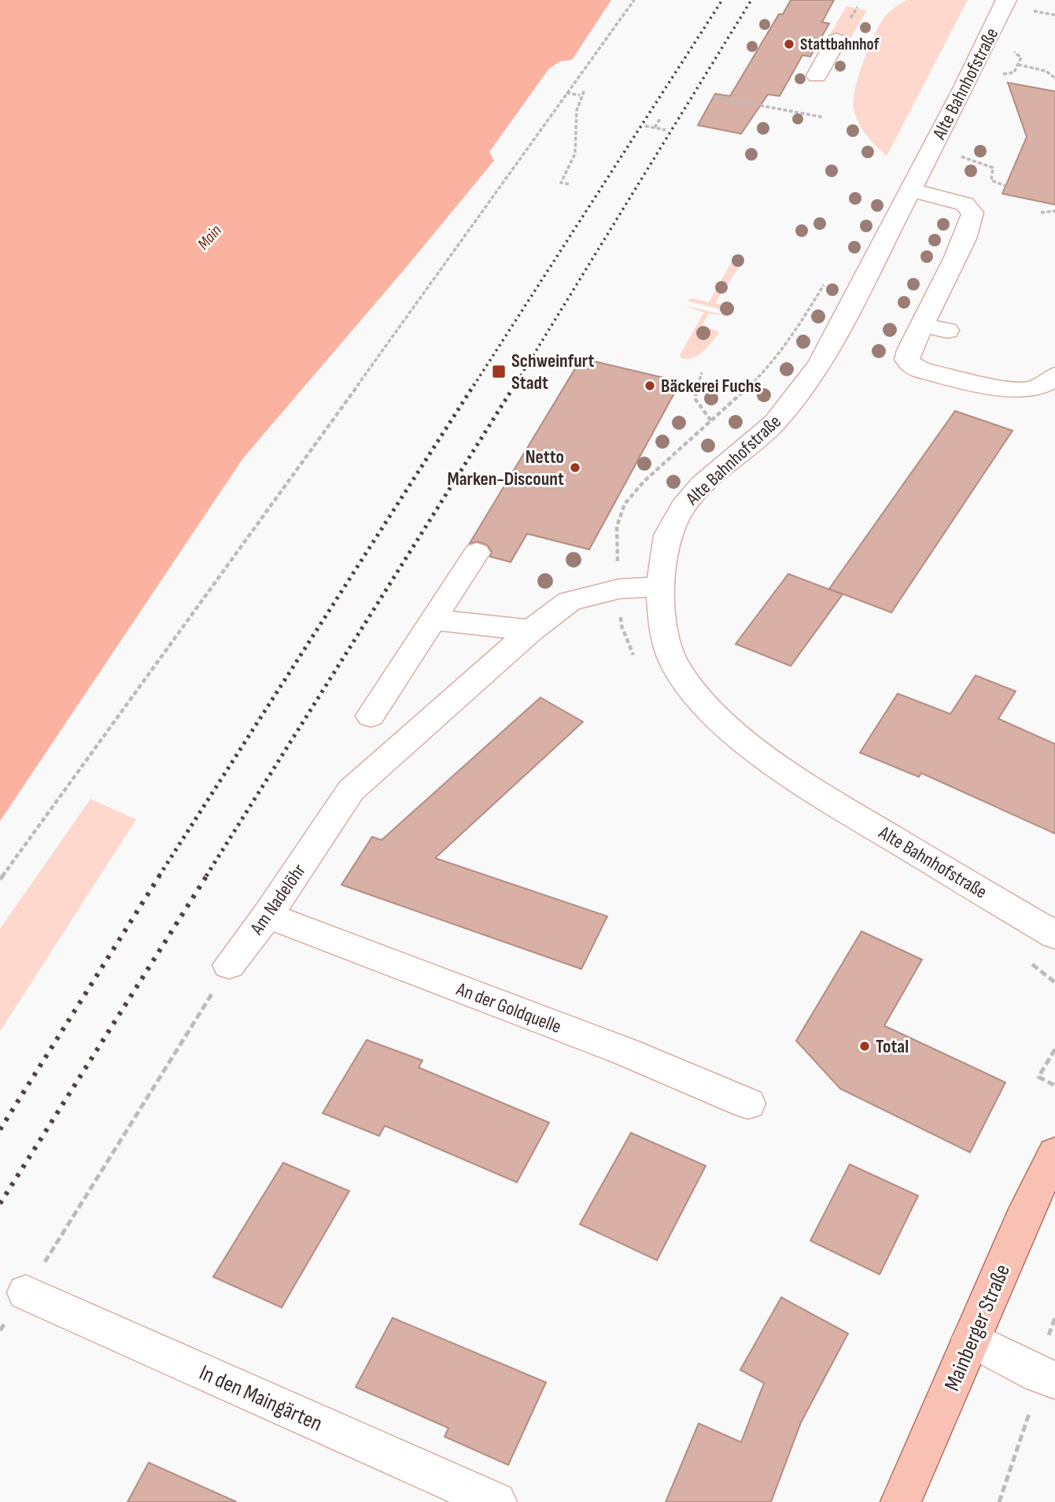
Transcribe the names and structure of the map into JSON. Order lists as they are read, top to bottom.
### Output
{
  "streets": {
    "main road": ["Mainberger Straße"],
    "street": [
      "Alte Bahnhofstraße",
      "Am Nadelöhr",
      "An der Goldquelle",
      "In den Maingärten"
    ]
  },
  "crossings": [
    ["Alte Bahnhofstraße", "Am Nadelöhr"],
    ["Am Nadelöhr", "An der Goldquelle"]
  ],
  "water": ["Main"],
  "places": {
    "other": [
      "Stattbahnhof",
      "Bäckerei Fuchs",
      "Netto Marken-Discount",
      "Total"
    ],
    "transit": ["Schweinfurt Stadt"]
  }
}
